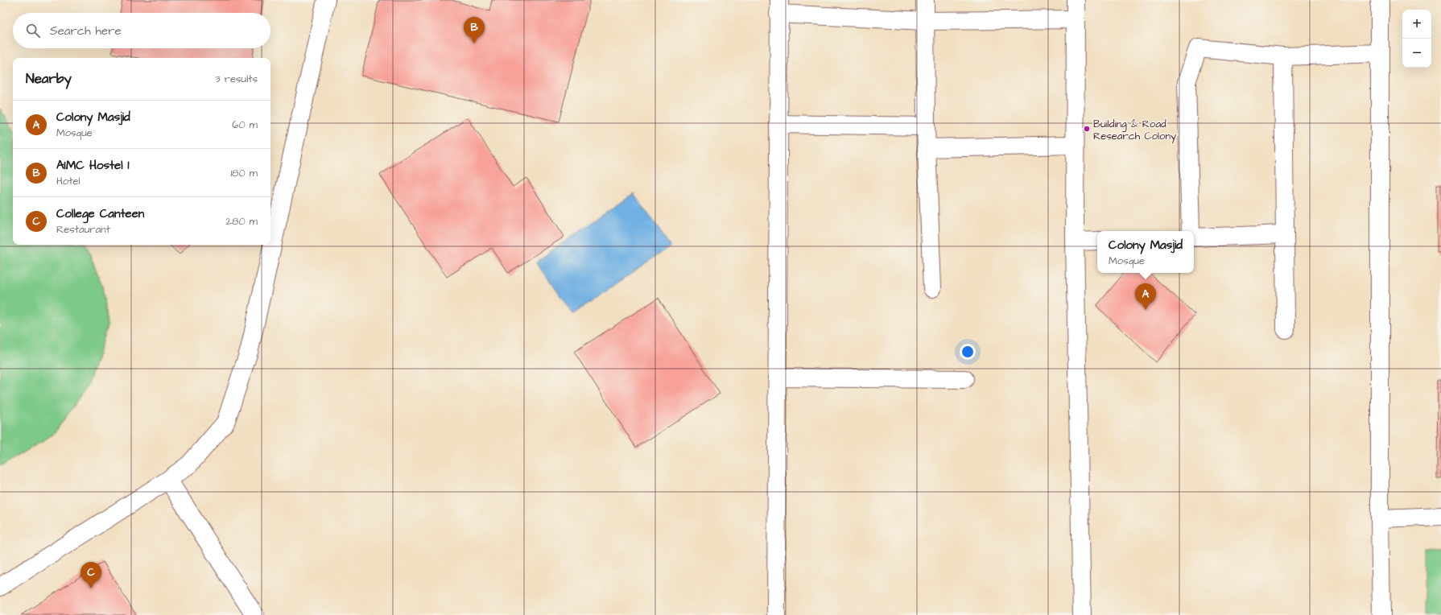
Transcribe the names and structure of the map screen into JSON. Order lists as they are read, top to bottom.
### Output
{
  "places": ["Building & Road Research Colony"],
  "page": {
    "map_buttons": ["+", "−"],
    "search": "Search here",
    "pins": ["B", "A", "C"],
    "heading": ["Nearby", "3 results"],
    "list": [
      {
        "mark": "A",
        "name": "Colony Masjid",
        "note": "Mosque",
        "value": "60 m"
      },
      {
        "mark": "B",
        "name": "AIMC Hostel 1",
        "note": "Hotel",
        "value": "180 m"
      },
      {
        "mark": "C",
        "name": "College Canteen",
        "note": "Restaurant",
        "value": "280 m"
      }
    ],
    "popup": ["Colony Masjid", "Mosque"]
  }
}
